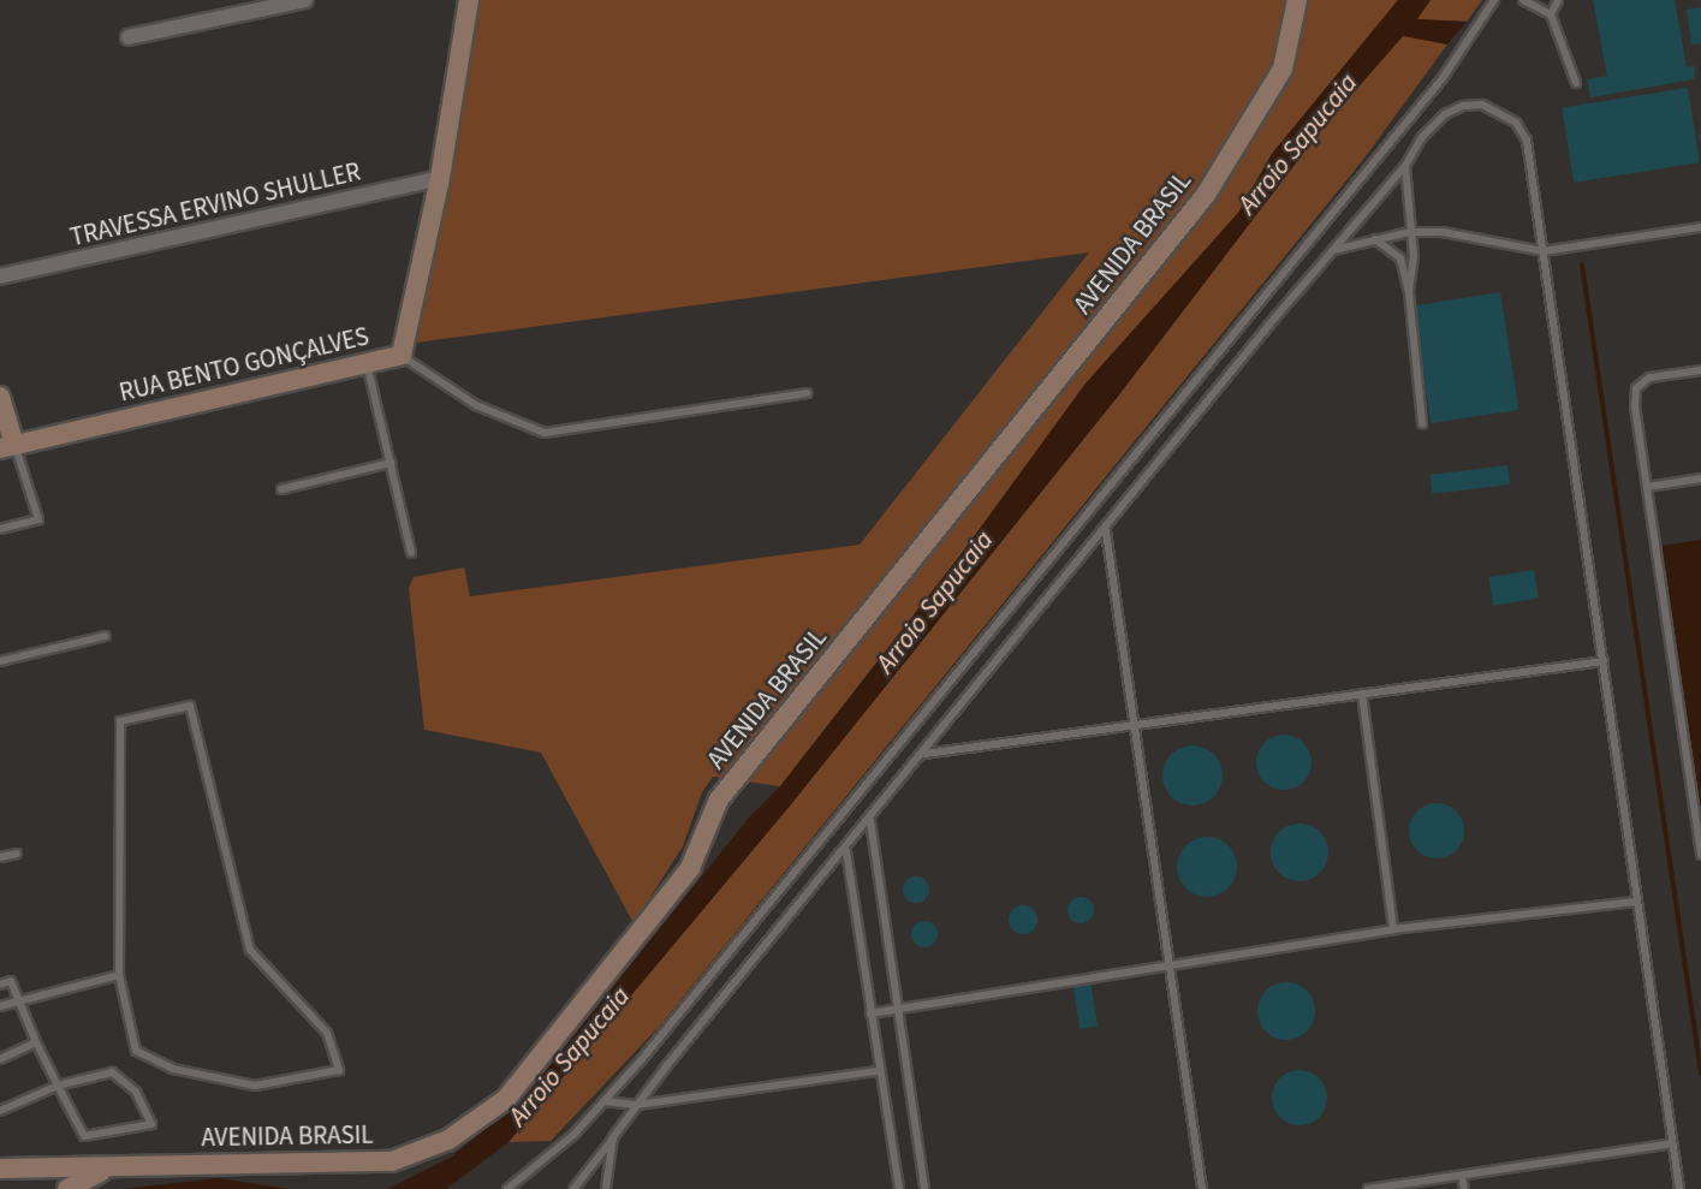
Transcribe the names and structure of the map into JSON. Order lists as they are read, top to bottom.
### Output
{
  "streets": {
    "main road": ["AVENIDA BRASIL", "RUA BENTO GONÇALVES"],
    "street": ["TRAVESSA ERVINO SHULLER"]
  },
  "crossings": [
    ["TRAVESSA ERVINO SHULLER", "RUA BENTO GONÇALVES"]
  ],
  "water": ["Arroio Sapucaia"]
}
